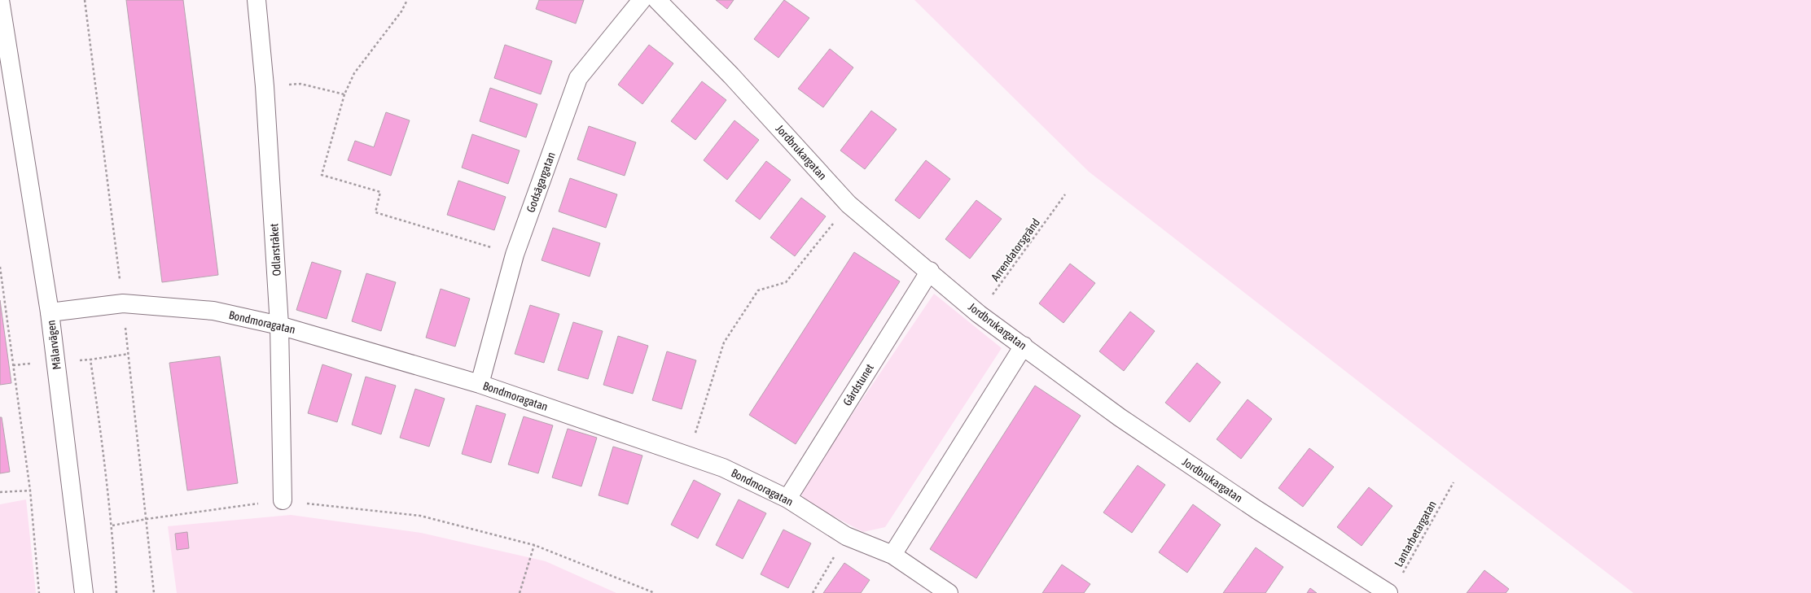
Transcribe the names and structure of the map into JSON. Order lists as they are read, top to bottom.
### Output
{
  "streets": {
    "street": [
      "Jordbrukargatan",
      "Godsägargatan",
      "Odlarstråket",
      "Bondmoragatan",
      "Mälarvägen",
      "Gårdstunet"
    ],
    "path": ["Arrendatorsgränd", "Lantarbetargatan"]
  },
  "crossings": [
    ["Jordbrukargatan", "Arrendatorsgränd"],
    ["Jordbrukargatan", "Gårdstunet"],
    ["Godsägargatan", "Bondmoragatan"],
    ["Odlarstråket", "Bondmoragatan"],
    ["Bondmoragatan", "Mälarvägen"],
    ["Bondmoragatan", "Gårdstunet"]
  ]
}
